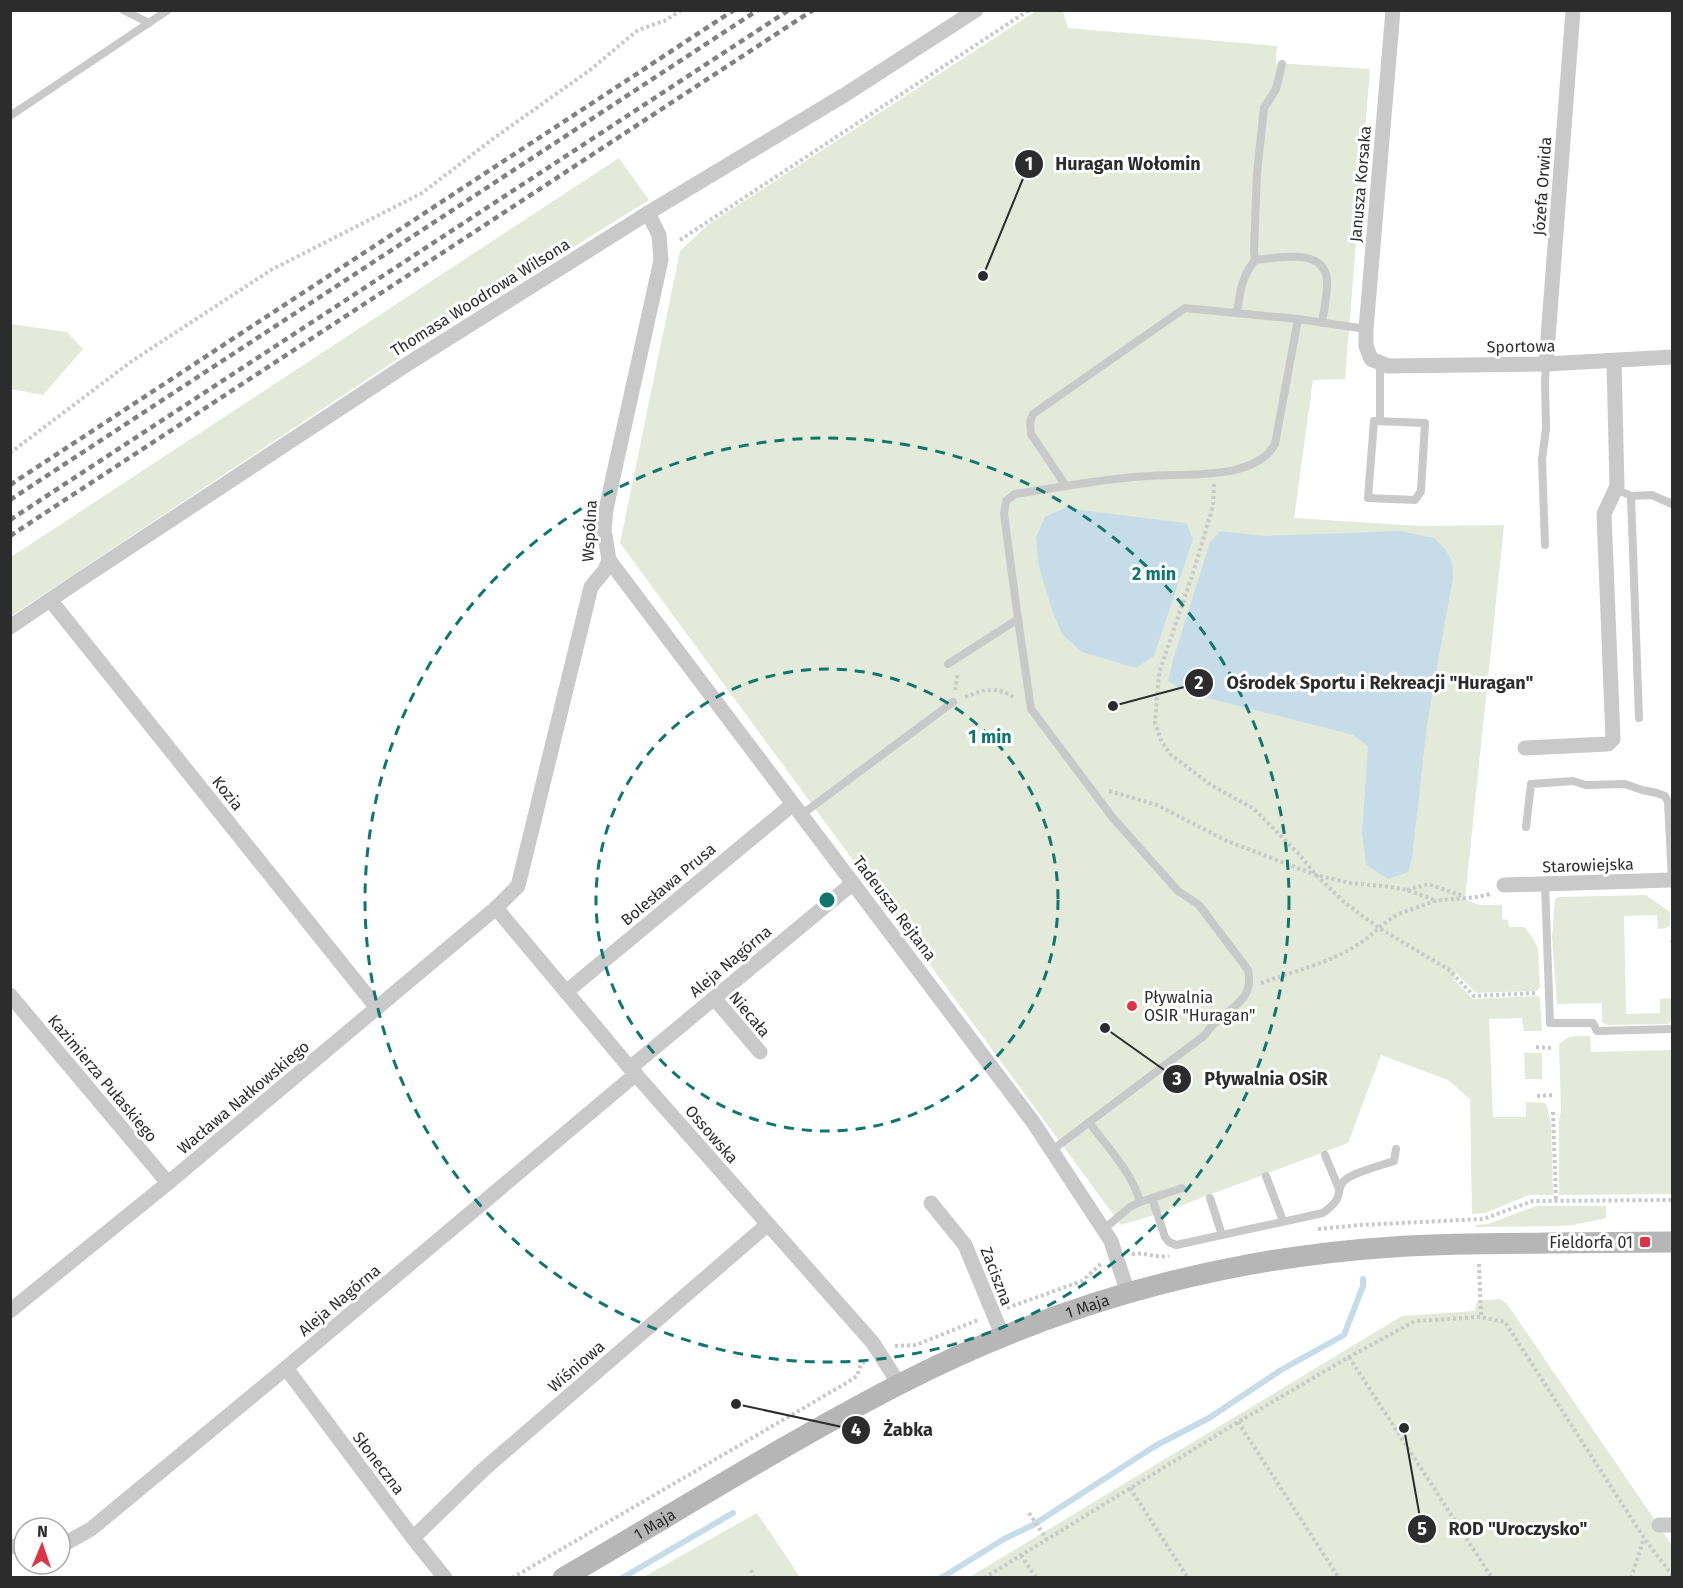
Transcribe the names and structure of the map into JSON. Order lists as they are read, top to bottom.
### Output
{
  "streets": {
    "main road": ["1 Maja"],
    "street": [
      "Janusza Korsaka",
      "Józefa Orwida",
      "Thomasa Woodrowa Wilsona",
      "Sportowa",
      "Wspólna",
      "Kozia",
      "Starowiejska",
      "Bolesława Prusa",
      "Tadeusza Rejtana",
      "Aleja Nagórna",
      "Niecała",
      "Kazimierza Pułaskiego",
      "Wacława Nałkowskiego",
      "Ossowska",
      "Zaciszna",
      "Wiśniowa",
      "Słoneczna"
    ]
  },
  "crossings": [
    ["Janusza Korsaka", "Sportowa"],
    ["Józefa Orwida", "Sportowa"],
    ["Thomasa Woodrowa Wilsona", "Wspólna"],
    ["Thomasa Woodrowa Wilsona", "Kozia"],
    ["Wspólna", "Tadeusza Rejtana"],
    ["Wspólna", "Wacława Nałkowskiego"],
    ["Wspólna", "Ossowska"],
    ["Kozia", "Wacława Nałkowskiego"],
    ["Bolesława Prusa", "Tadeusza Rejtana"],
    ["Bolesława Prusa", "Ossowska"],
    ["Tadeusza Rejtana", "Aleja Nagórna"],
    ["Tadeusza Rejtana", "1 Maja"],
    ["Aleja Nagórna", "Niecała"],
    ["Aleja Nagórna", "Ossowska"],
    ["Aleja Nagórna", "Słoneczna"],
    ["Kazimierza Pułaskiego", "Wacława Nałkowskiego"],
    ["Wacława Nałkowskiego", "Ossowska"],
    ["Ossowska", "1 Maja"],
    ["Ossowska", "Wiśniowa"],
    ["Zaciszna", "1 Maja"],
    ["Wiśniowa", "Słoneczna"]
  ],
  "places": {
    "other": [
      "Huragan Wołomin",
      "Ośrodek Sportu i Rekreacji \"Huragan\"",
      "Pływalnia OSIR \"Huragan\"",
      "Pływalnia OSiR",
      "Żabka",
      "ROD \"Uroczysko\""
    ],
    "transit": ["Fieldorfa 01"]
  },
  "north": "top",
  "rings": ["2 min", "1 min"]
}
